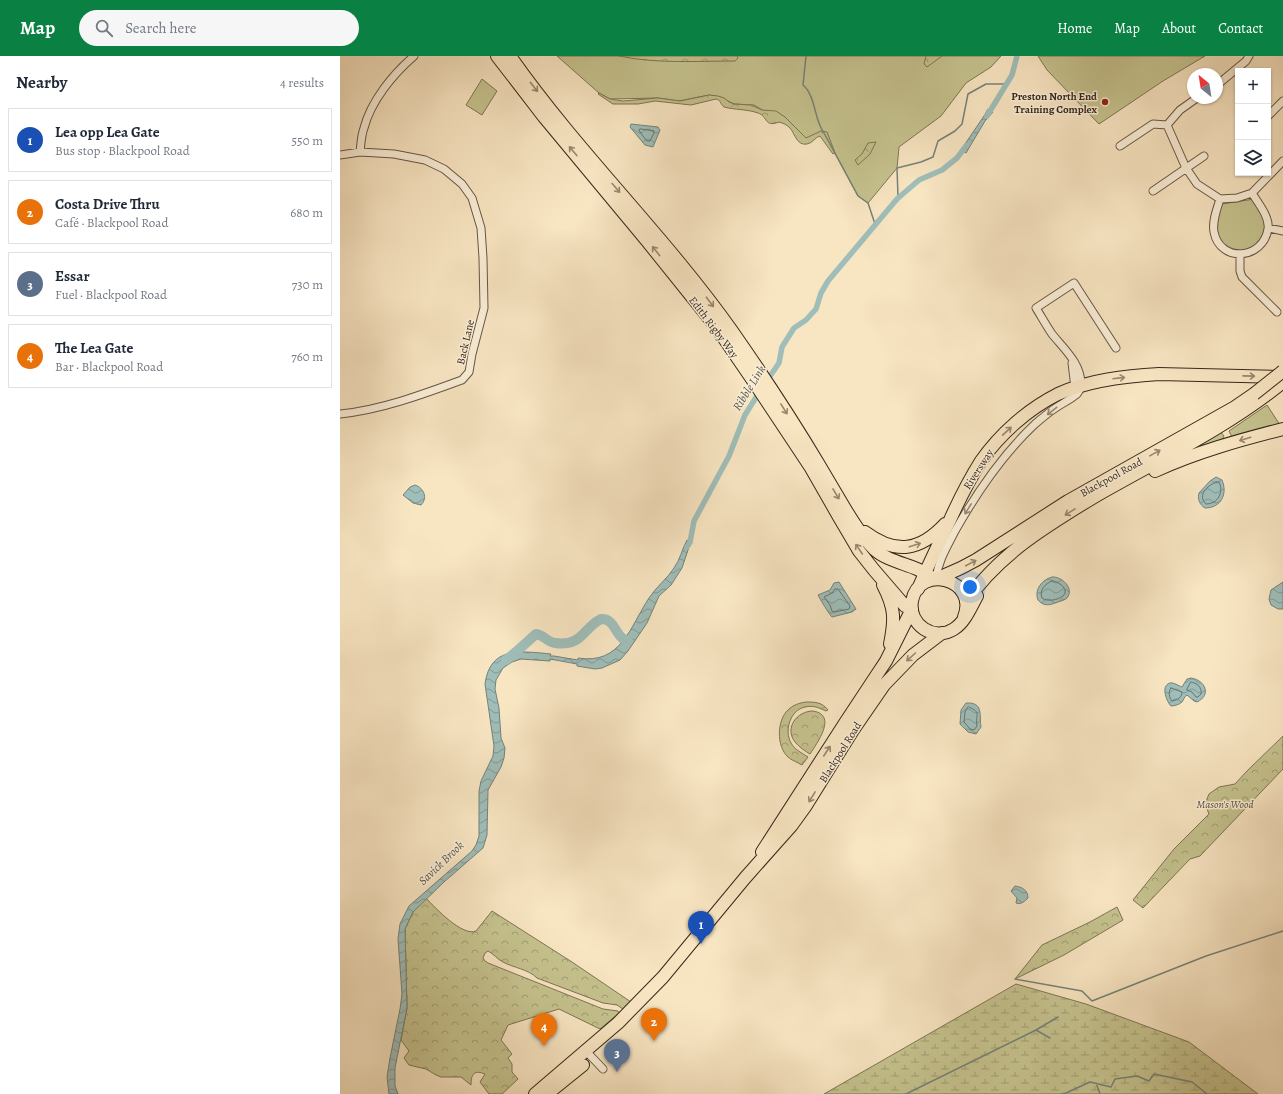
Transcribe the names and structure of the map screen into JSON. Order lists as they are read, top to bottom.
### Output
{
  "streets": {
    "highway": ["Edith Rigby Way", "Riversway", "Blackpool Road"],
    "street": ["Back Lane"]
  },
  "crossings": [
    ["Edith Rigby Way", "Riversway"],
    ["Edith Rigby Way", "Blackpool Road"],
    ["Riversway", "Blackpool Road"]
  ],
  "water": ["Ribble Link", "Savick Brook"],
  "parks": ["Mason's Wood"],
  "places": ["Preston North End Training Complex"],
  "north": "top left",
  "page": {
    "header": "Map",
    "search": "Search here",
    "nav": [
      "Home",
      "Map",
      "About",
      "Contact"
    ],
    "heading": ["Nearby", "4 results"],
    "map_buttons": ["+", "−"],
    "list": [
      {
        "mark": "1",
        "name": "Lea opp Lea Gate",
        "note": "Bus stop · Blackpool Road",
        "value": "550 m"
      },
      {
        "mark": "2",
        "name": "Costa Drive Thru",
        "note": "Café · Blackpool Road",
        "value": "680 m"
      },
      {
        "mark": "3",
        "name": "Essar",
        "note": "Fuel · Blackpool Road",
        "value": "730 m"
      },
      {
        "mark": "4",
        "name": "The Lea Gate",
        "note": "Bar · Blackpool Road",
        "value": "760 m"
      }
    ],
    "pins": [
      "1",
      "2",
      "4",
      "3"
    ]
  }
}
